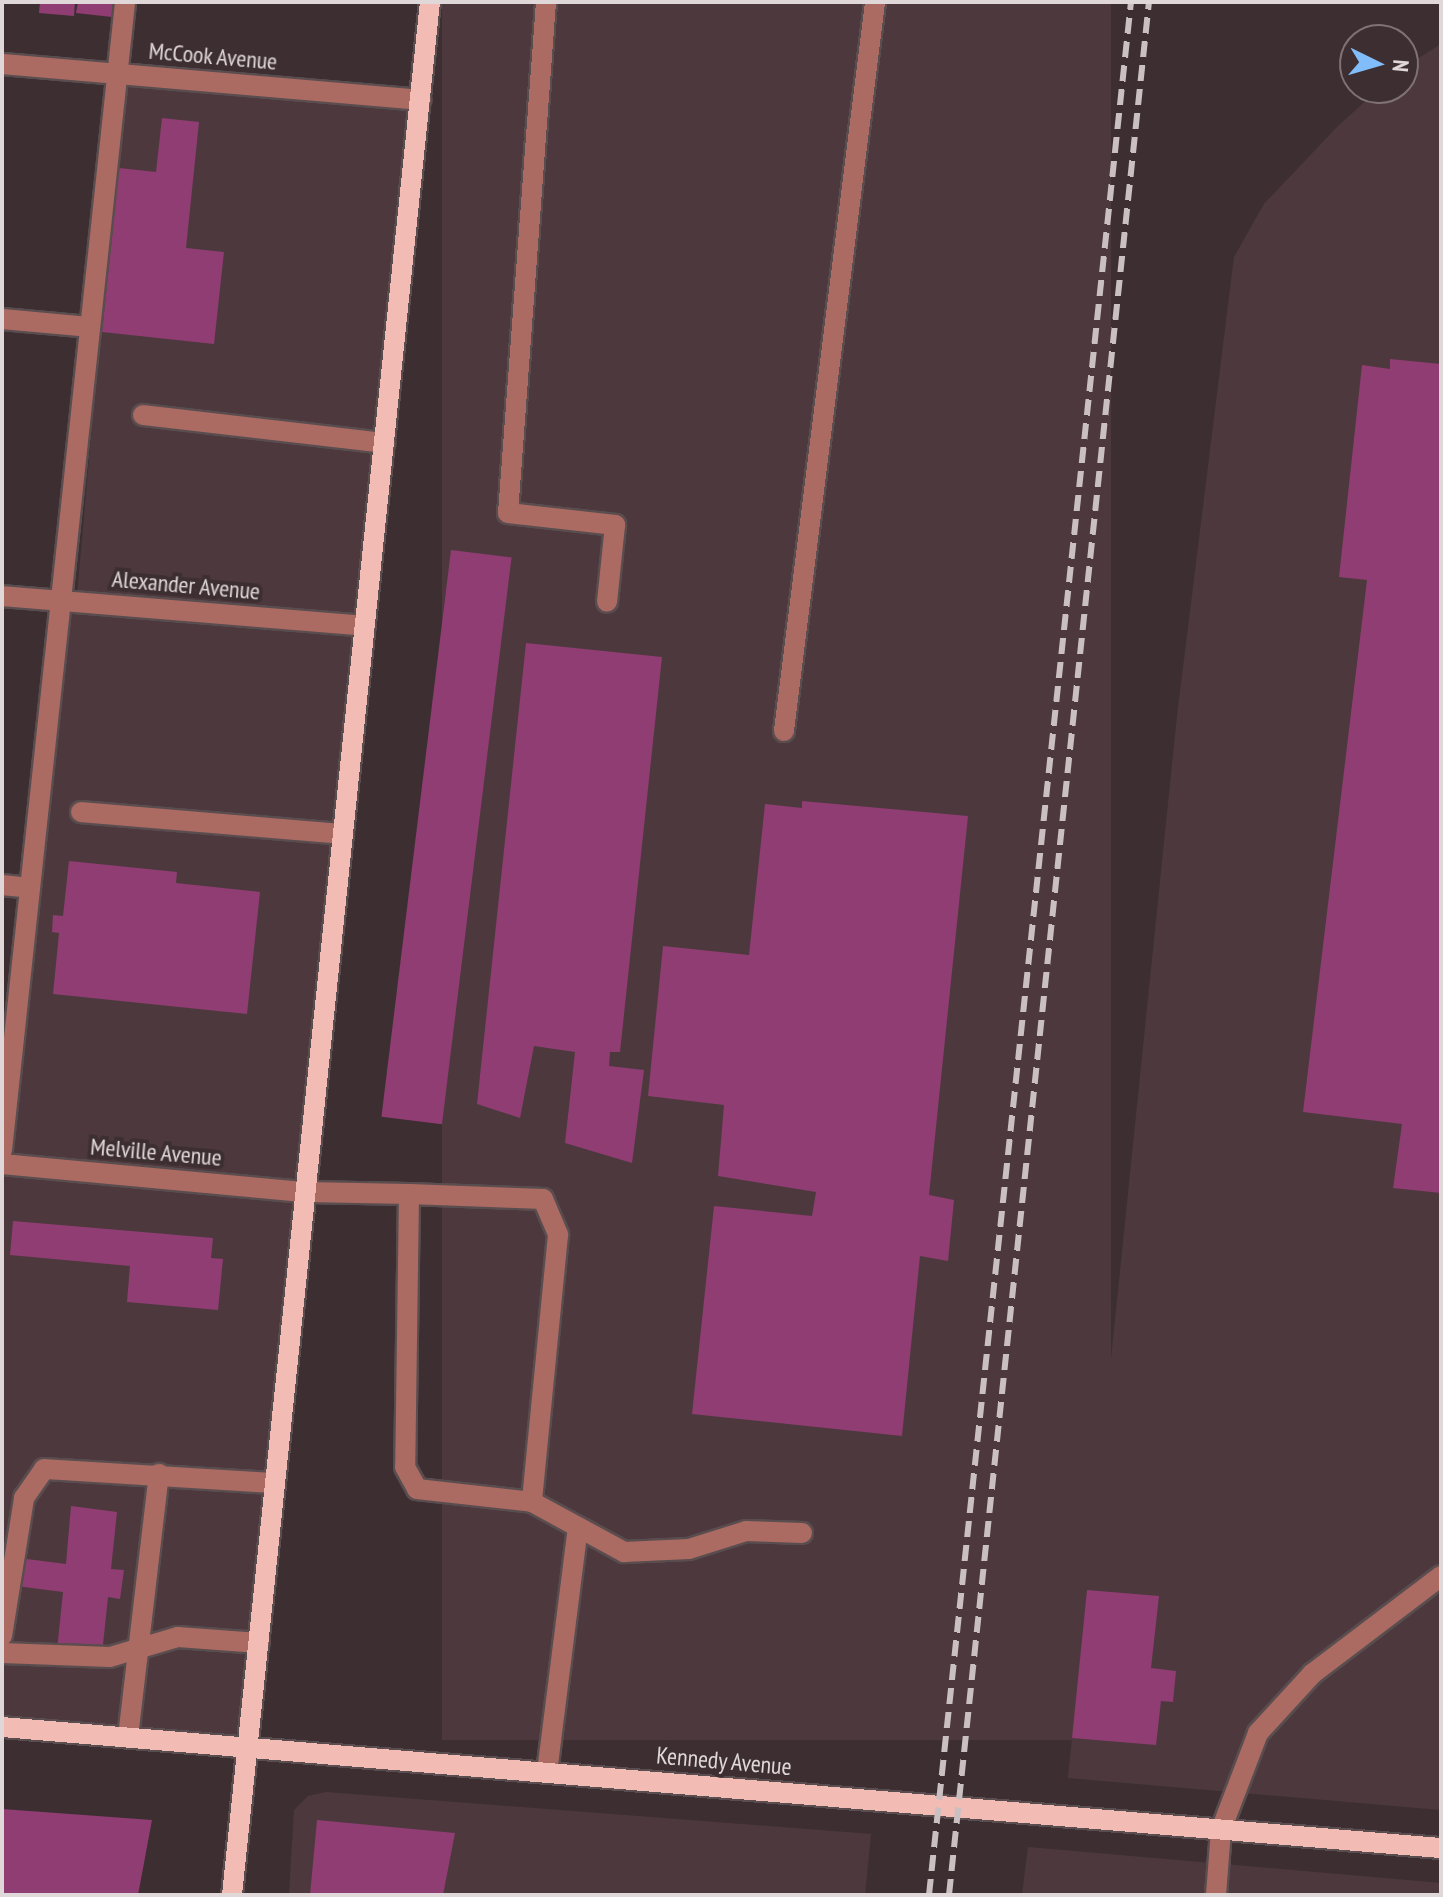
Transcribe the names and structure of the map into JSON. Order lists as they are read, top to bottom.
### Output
{
  "streets": {
    "main road": ["Kennedy Avenue"],
    "street": ["McCook Avenue", "Alexander Avenue", "Melville Avenue"]
  },
  "north": "right"
}
